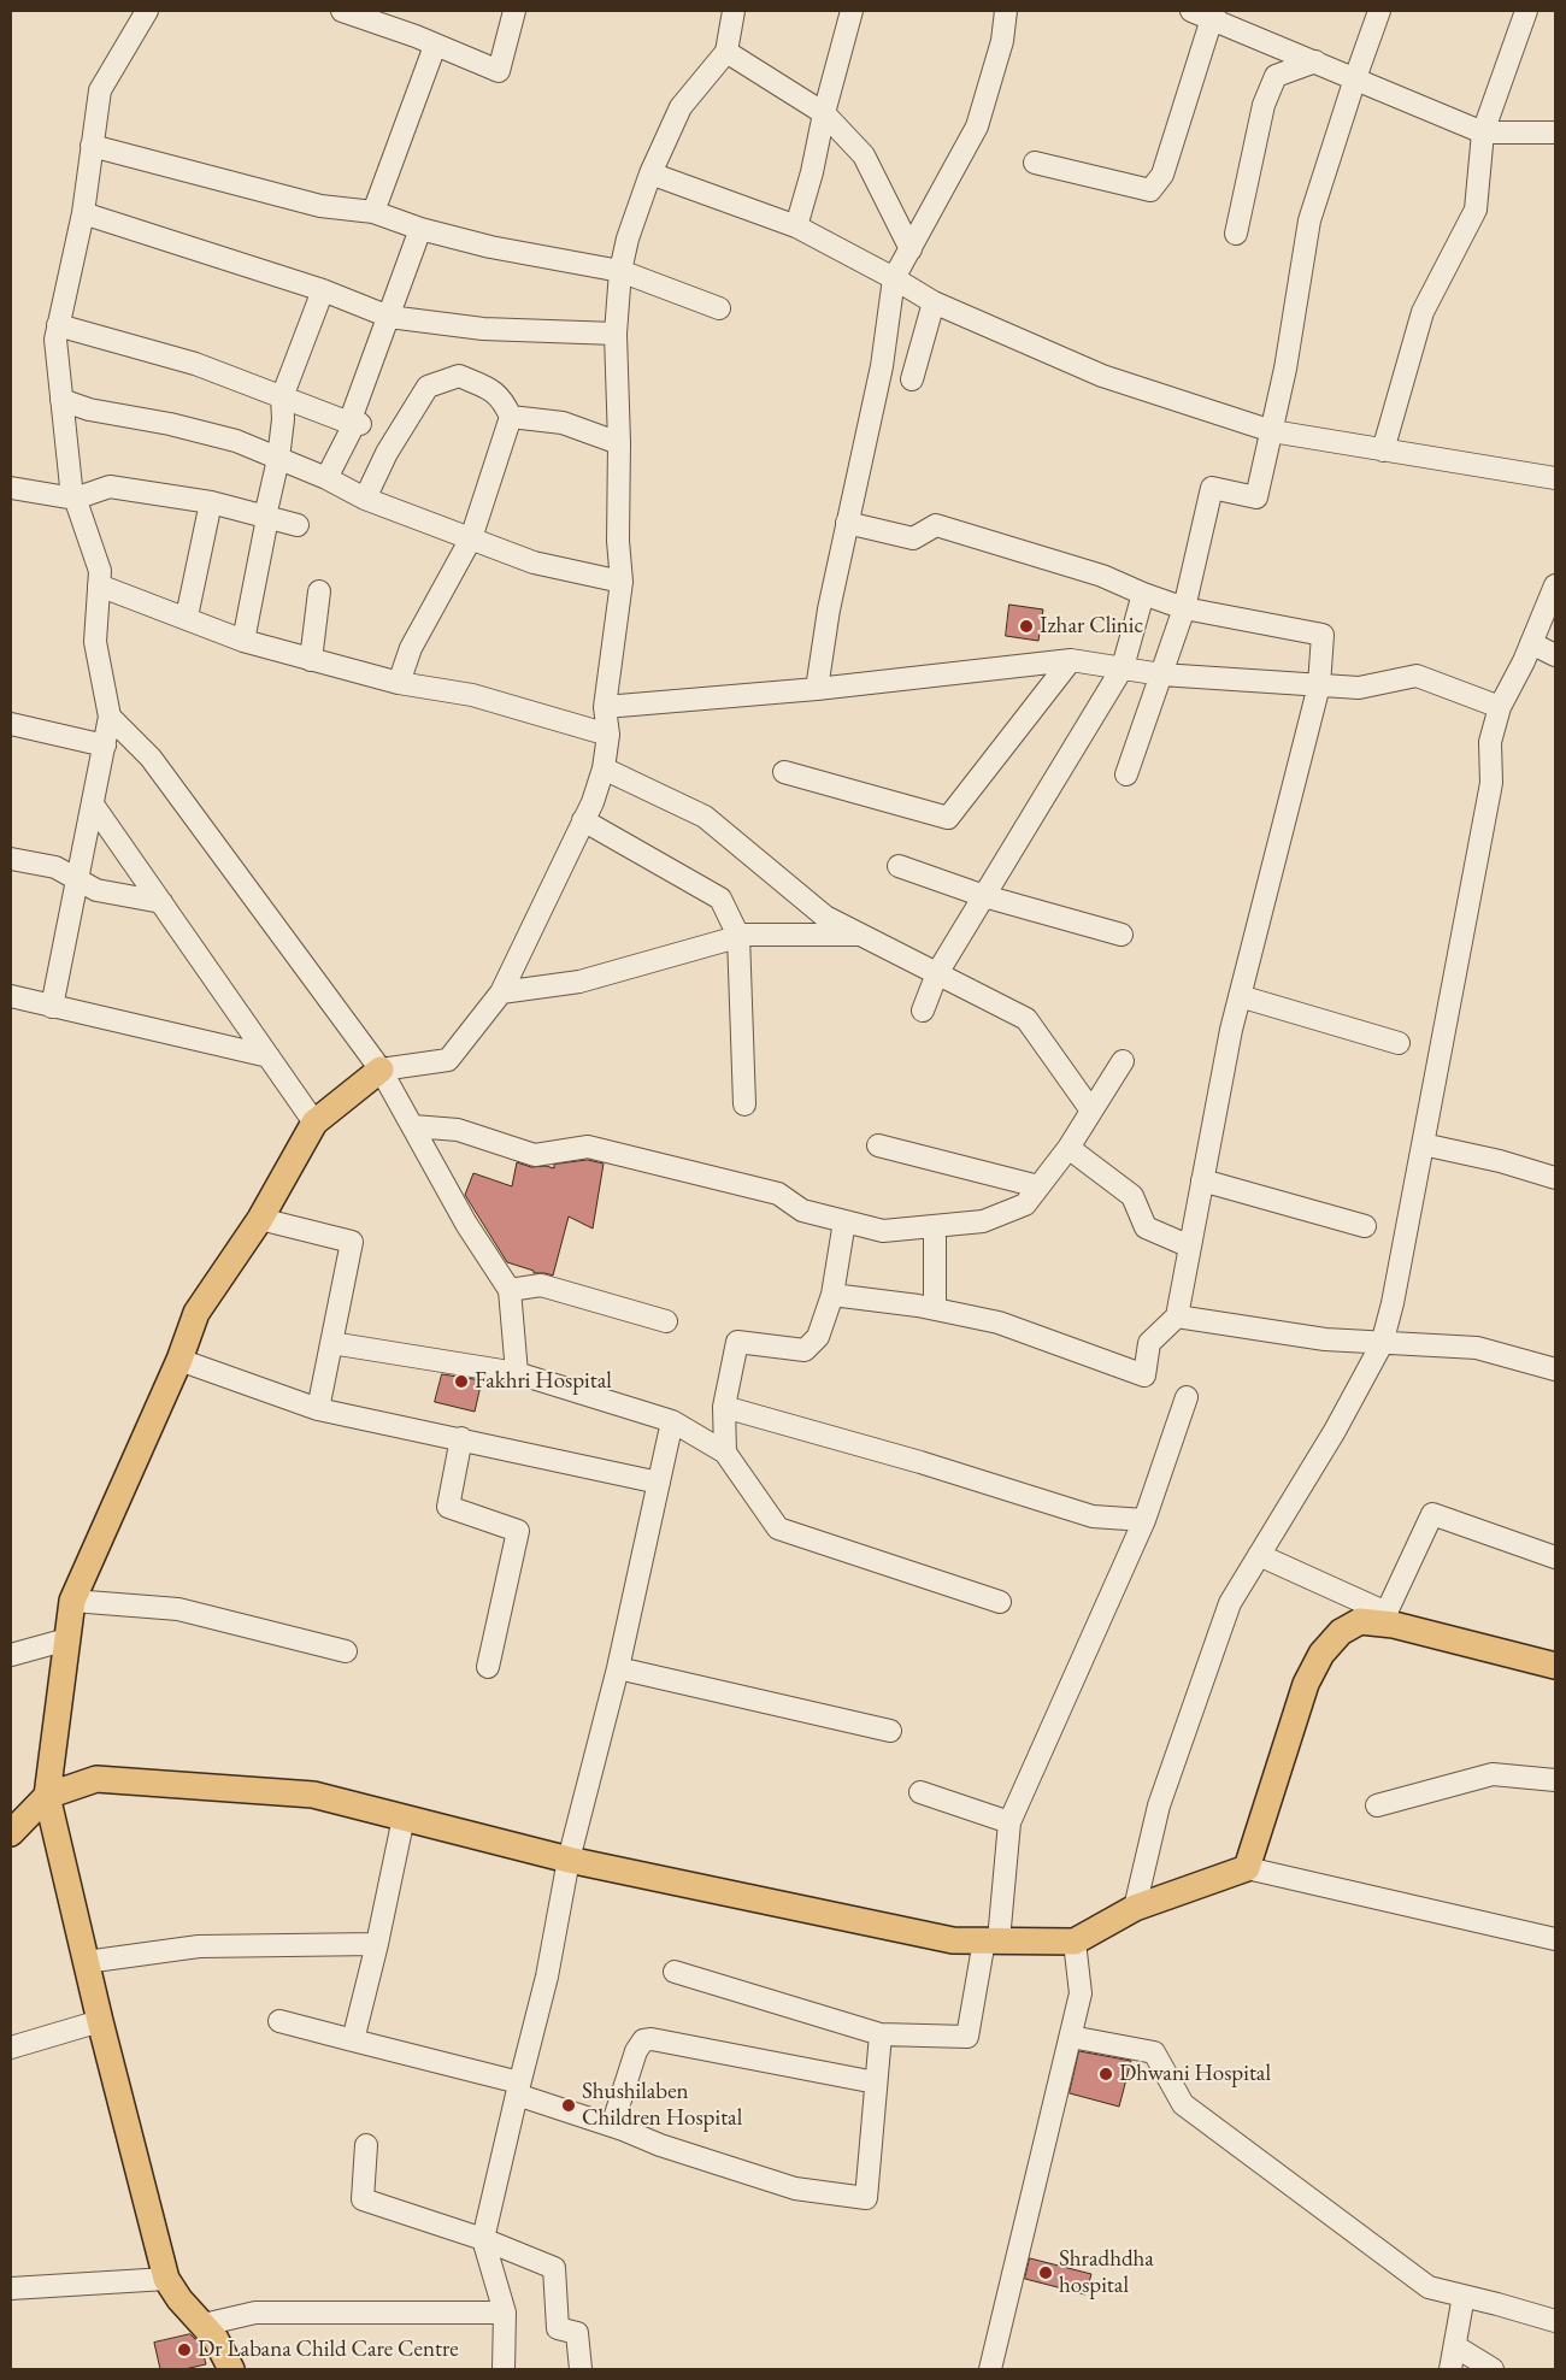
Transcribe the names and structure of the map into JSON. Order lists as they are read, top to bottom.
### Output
{
  "places": [
    "Izhar Clinic",
    "Fakhri Hospital",
    "Dhwani Hospital",
    "Shushilaben Children Hospital",
    "Shradhdha hospital",
    "Dr Labana Child Care Centre"
  ]
}
